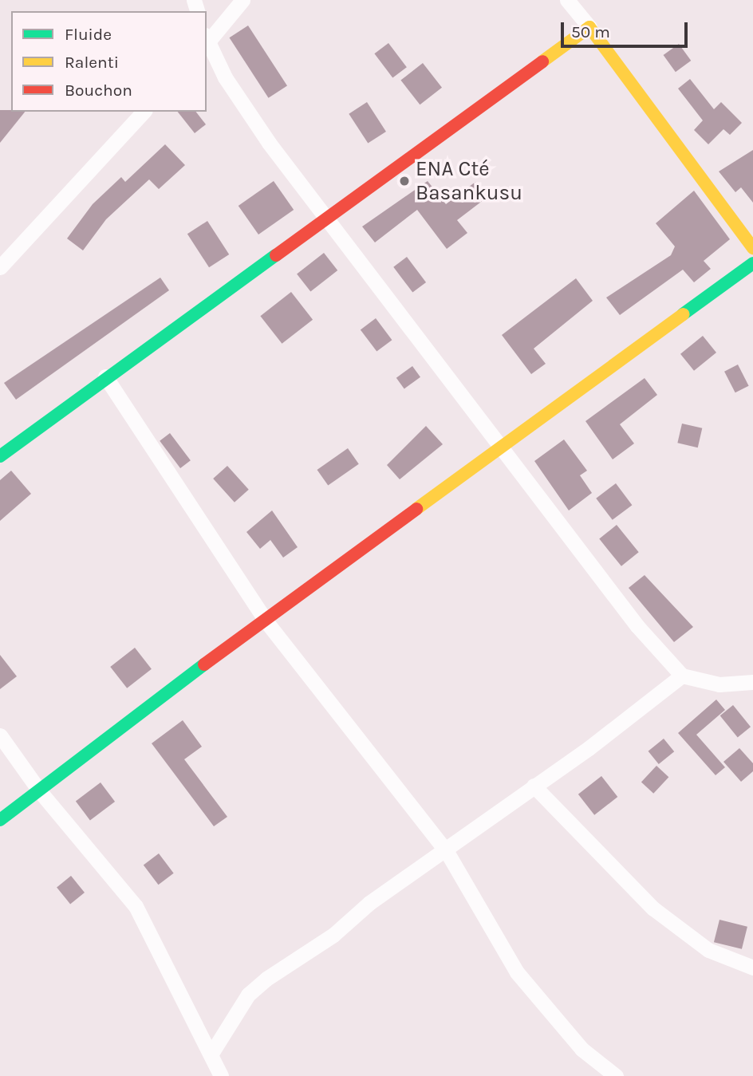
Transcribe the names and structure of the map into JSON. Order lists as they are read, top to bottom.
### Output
{
  "places": ["ENA Cté Basankusu"],
  "legend": ["Fluide", "Ralenti", "Bouchon"],
  "scale_bar": "50 m"
}
